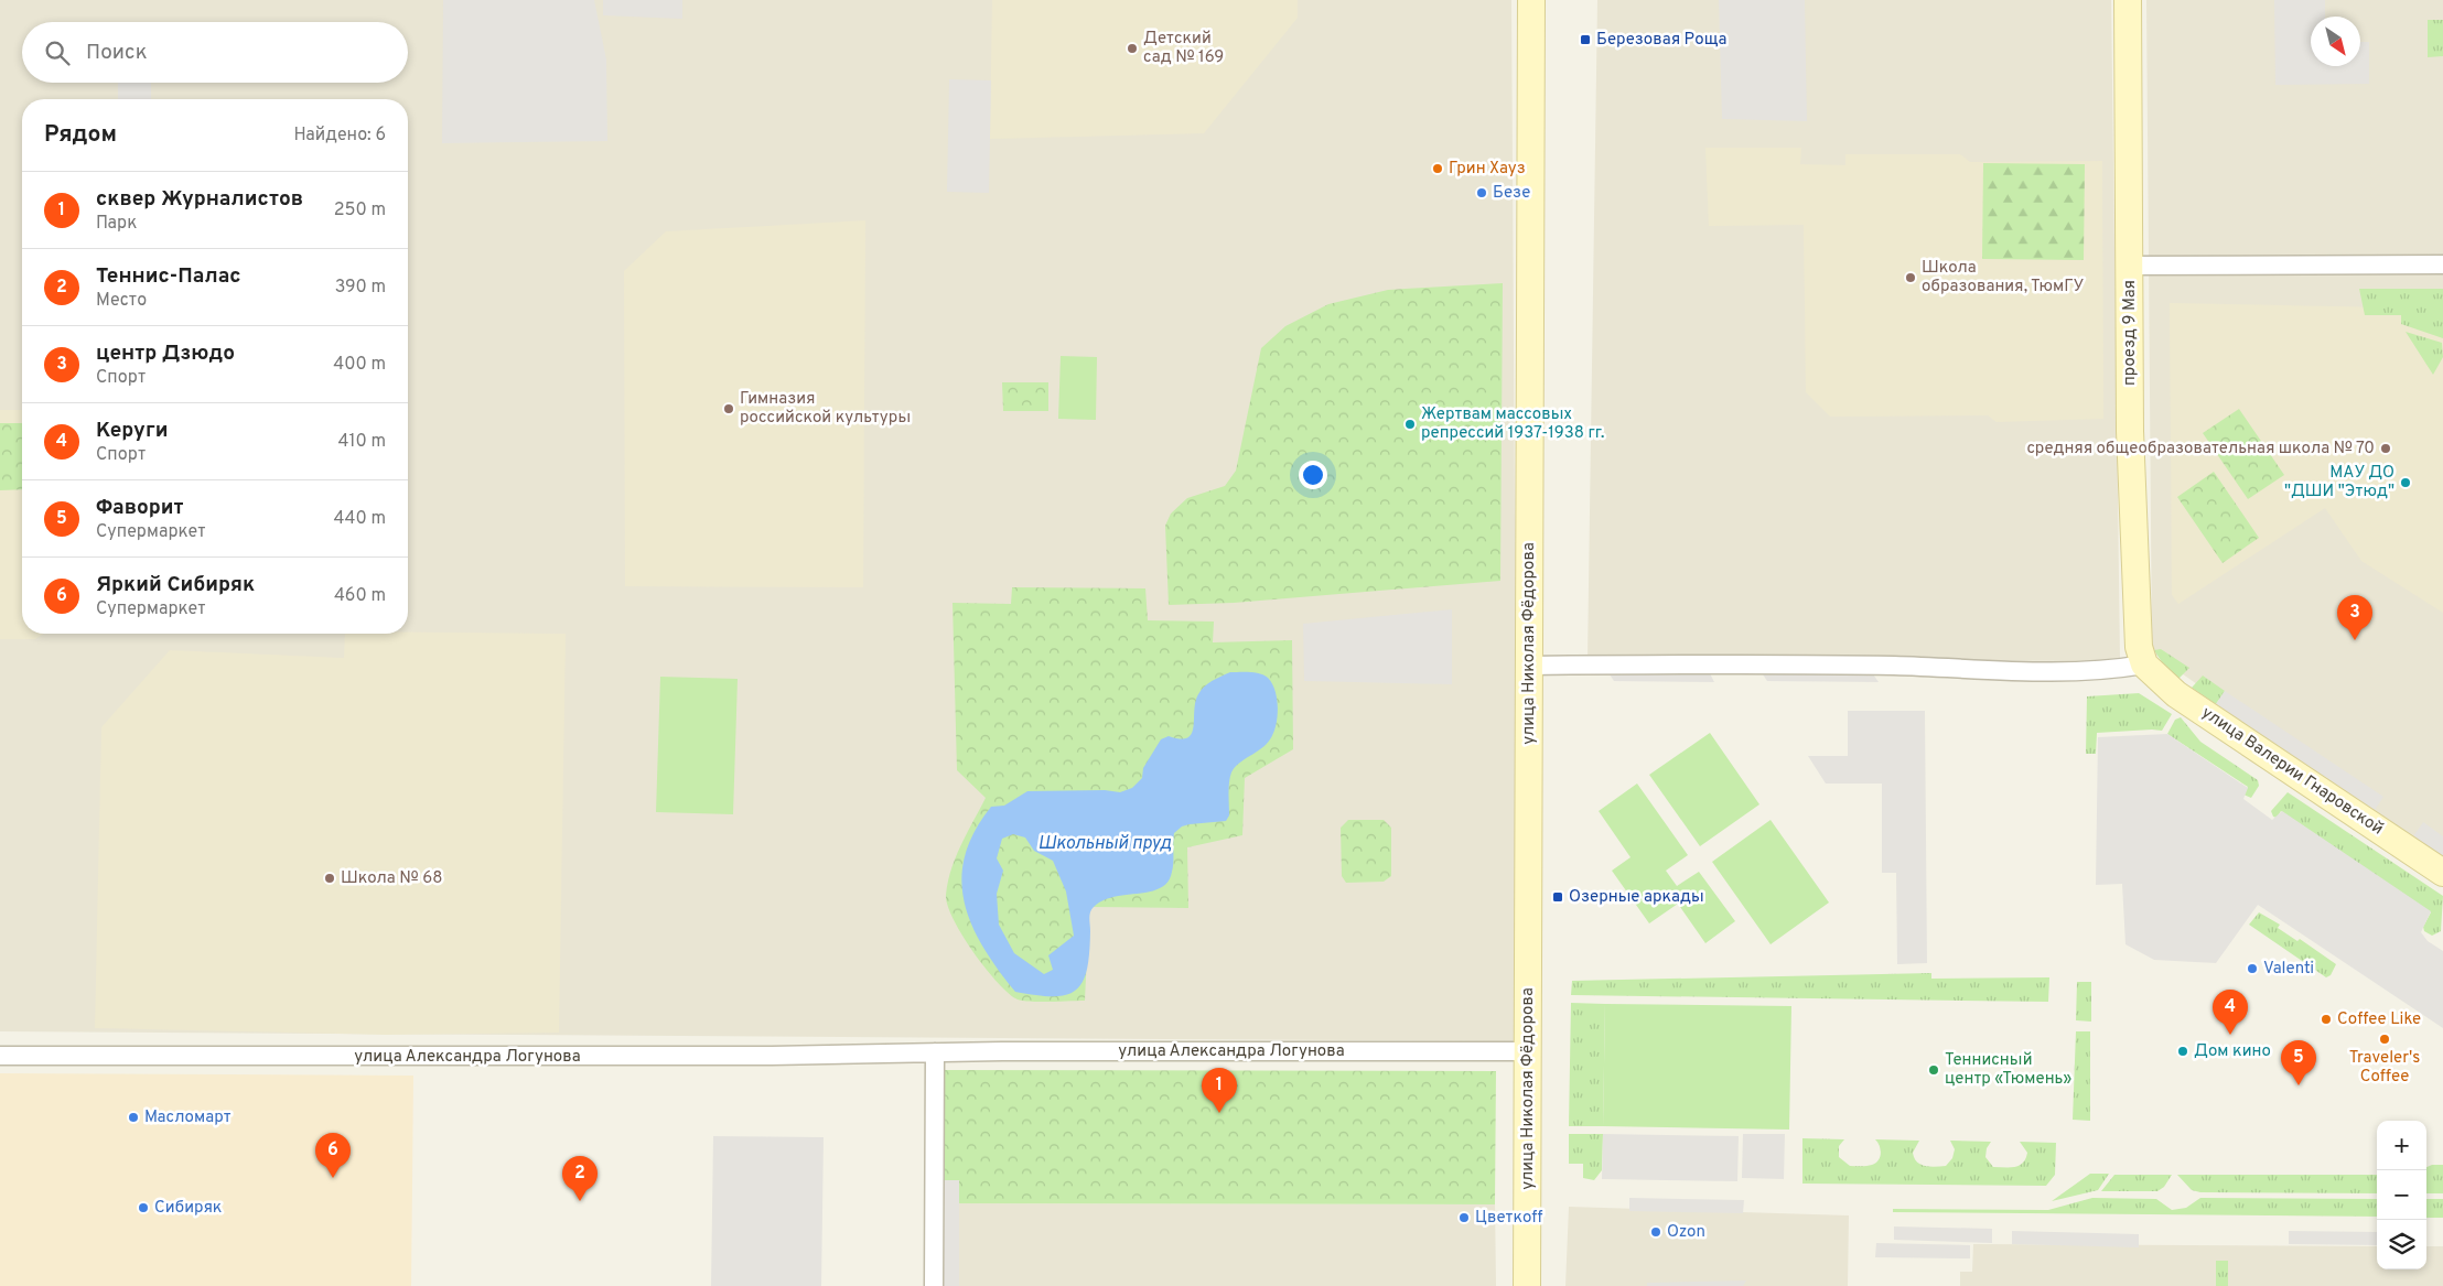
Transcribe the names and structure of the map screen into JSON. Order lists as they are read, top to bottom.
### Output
{
  "streets": {
    "street": [
      "проезд 9 Мая",
      "улица Николая Фёдорова",
      "улица Валерии Гнаровской",
      "улица Александра Логунова"
    ]
  },
  "crossings": [
    ["проезд 9 Мая", "улица Валерии Гнаровской"],
    ["улица Николая Фёдорова", "улица Александра Логунова"]
  ],
  "water": ["Школьный пруд"],
  "places": {
    "transit": ["Березовая Роща", "Озерные аркады"],
    "other": [
      "Детский сад № 169",
      "Грин Хауз",
      "Безе",
      "Школа образования, ТюмГУ",
      "Гимназия российской культуры",
      "Жертвам массовых репрессий 1937-1938 гг.",
      "средняя общеобразовательная школа № 70",
      "МАУ ДО \"ДШИ \"Этюд\"",
      "Школа № 68",
      "Valenti",
      "Coffee Like",
      "Traveler's Coffee",
      "Дом кино",
      "Теннисный центр «Тюмень»",
      "Масломарт",
      "Сибиряк",
      "Цветкоff",
      "Ozon"
    ]
  },
  "north": "bottom right",
  "page": {
    "search": "Поиск",
    "heading": ["Рядом", "Найдено: 6"],
    "list": [
      {
        "mark": "1",
        "name": "сквер Журналистов",
        "note": "Парк",
        "value": "250 m"
      },
      {
        "mark": "2",
        "name": "Теннис-Палас",
        "note": "Место",
        "value": "390 m"
      },
      {
        "mark": "3",
        "name": "центр Дзюдо",
        "note": "Спорт",
        "value": "400 m"
      },
      {
        "mark": "4",
        "name": "Керуги",
        "note": "Спорт",
        "value": "410 m"
      },
      {
        "mark": "5",
        "name": "Фаворит",
        "note": "Супермаркет",
        "value": "440 m"
      },
      {
        "mark": "6",
        "name": "Яркий Сибиряк",
        "note": "Супермаркет",
        "value": "460 m"
      }
    ],
    "pins": [
      "3",
      "4",
      "5",
      "1",
      "6",
      "2"
    ],
    "map_buttons": ["+", "−"]
  }
}
